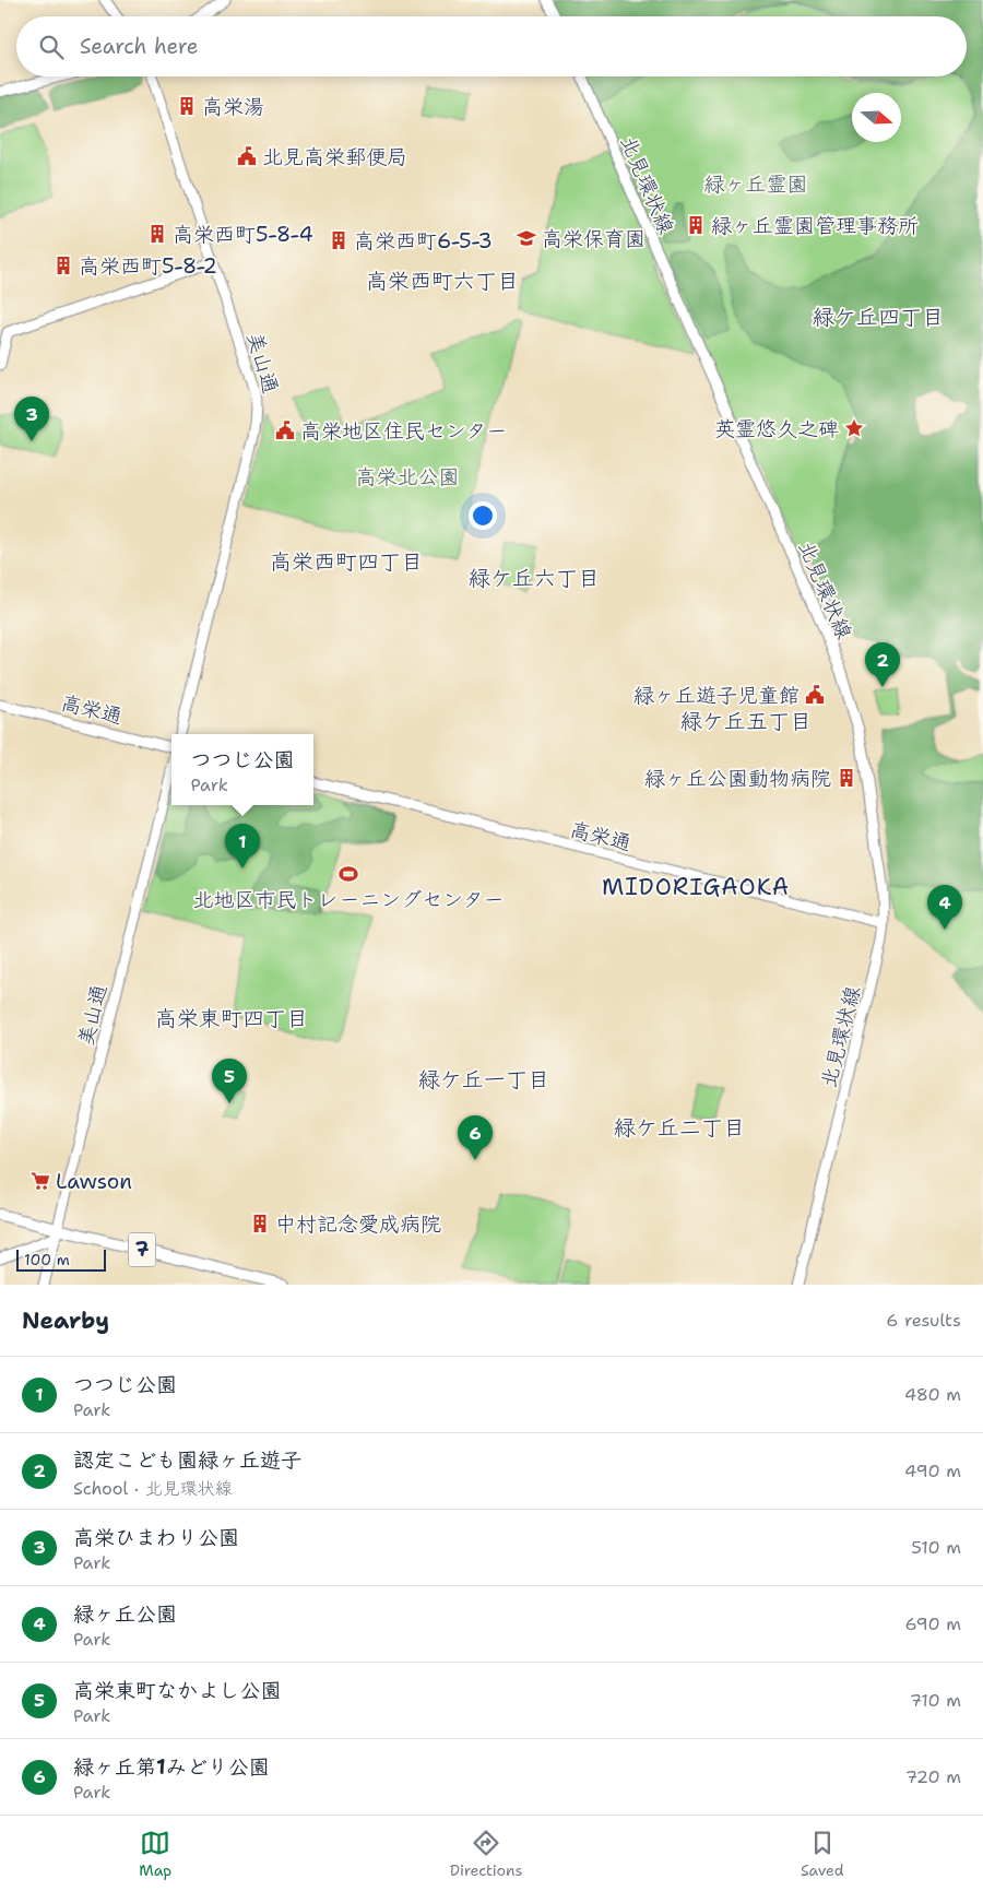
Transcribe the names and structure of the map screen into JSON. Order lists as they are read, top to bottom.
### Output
{
  "streets": {
    "main road": ["7"],
    "street": ["北見環状線", "美山通", "高栄通"]
  },
  "crossings": [
    ["北見環状線", "高栄通"],
    ["美山通", "7"]
  ],
  "districts": [
    "高栄西町六丁目",
    "緑ケ丘四丁目",
    "高栄西町四丁目",
    "緑ケ丘六丁目",
    "緑ケ丘五丁目",
    "MIDORIGAOKA",
    "高栄東町四丁目",
    "緑ケ丘一丁目",
    "緑ケ丘二丁目"
  ],
  "parks": ["緑ヶ丘霊園", "高栄北公園"],
  "places": {
    "building": [
      "高栄湯",
      "緑ヶ丘霊園管理事務所",
      "高栄西町5-8-4",
      "高栄西町6-5-3",
      "高栄西町5-8-2",
      "緑ヶ丘公園動物病院",
      "中村記念愛成病院"
    ],
    "public building": ["北見高栄郵便局", "高栄地区住民センター", "緑ヶ丘遊子児童館"],
    "school or university": ["高栄保育園"],
    "place": ["英霊悠久之碑"],
    "sports": ["北地区市民トレーニングセンター"],
    "supermarket": ["Lawson"]
  },
  "scale_bar": "100 m",
  "north": "right",
  "page": {
    "search": "Search here",
    "pins": [
      "3",
      "2",
      "1",
      "4",
      "5",
      "6"
    ],
    "popup": ["つつじ公園", "Park"],
    "scale": "100 m",
    "heading": ["Nearby", "6 results"],
    "list": [
      {
        "mark": "1",
        "name": "つつじ公園",
        "note": "Park",
        "value": "480 m"
      },
      {
        "mark": "2",
        "name": "認定こども園緑ヶ丘遊子",
        "note": "School · 北見環状線",
        "value": "490 m"
      },
      {
        "mark": "3",
        "name": "高栄ひまわり公園",
        "note": "Park",
        "value": "510 m"
      },
      {
        "mark": "4",
        "name": "緑ヶ丘公園",
        "note": "Park",
        "value": "690 m"
      },
      {
        "mark": "5",
        "name": "高栄東町なかよし公園",
        "note": "Park",
        "value": "710 m"
      },
      {
        "mark": "6",
        "name": "緑ヶ丘第1みどり公園",
        "note": "Park",
        "value": "720 m"
      }
    ],
    "nav": ["Map", "Directions", "Saved"]
  }
}
